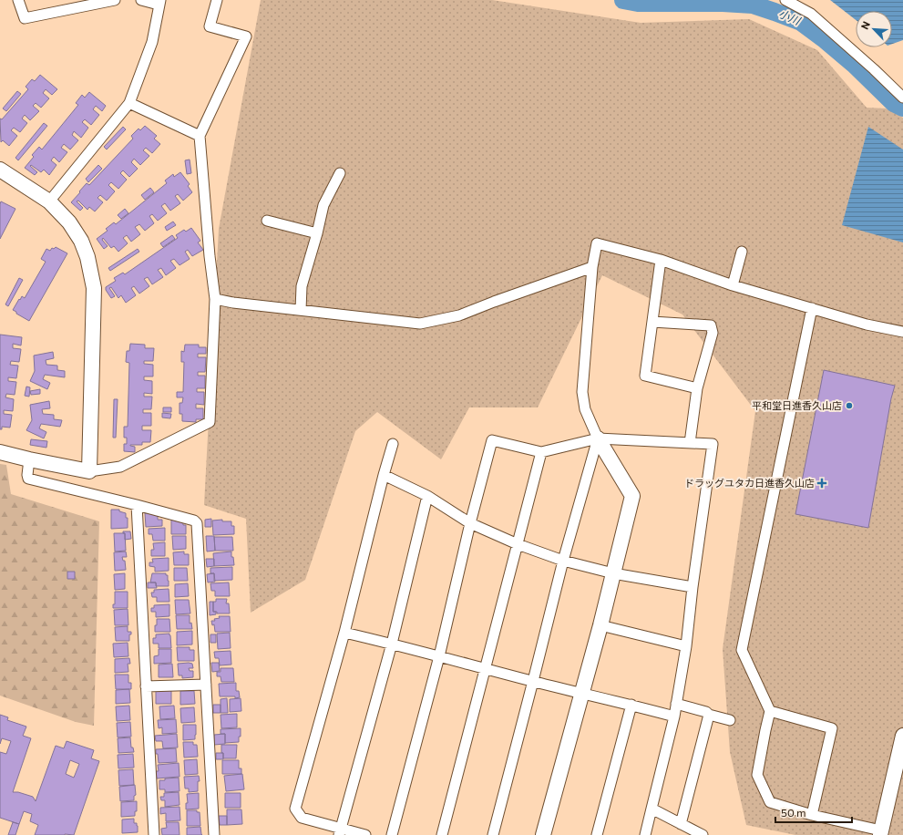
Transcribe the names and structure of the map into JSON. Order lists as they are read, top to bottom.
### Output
{
  "water": ["小川"],
  "places": {
    "other": ["平和堂日進香久山店"],
    "health": ["ドラッグユタカ日進香久山店"]
  },
  "scale_bar": "50 m",
  "north": "top left"
}
